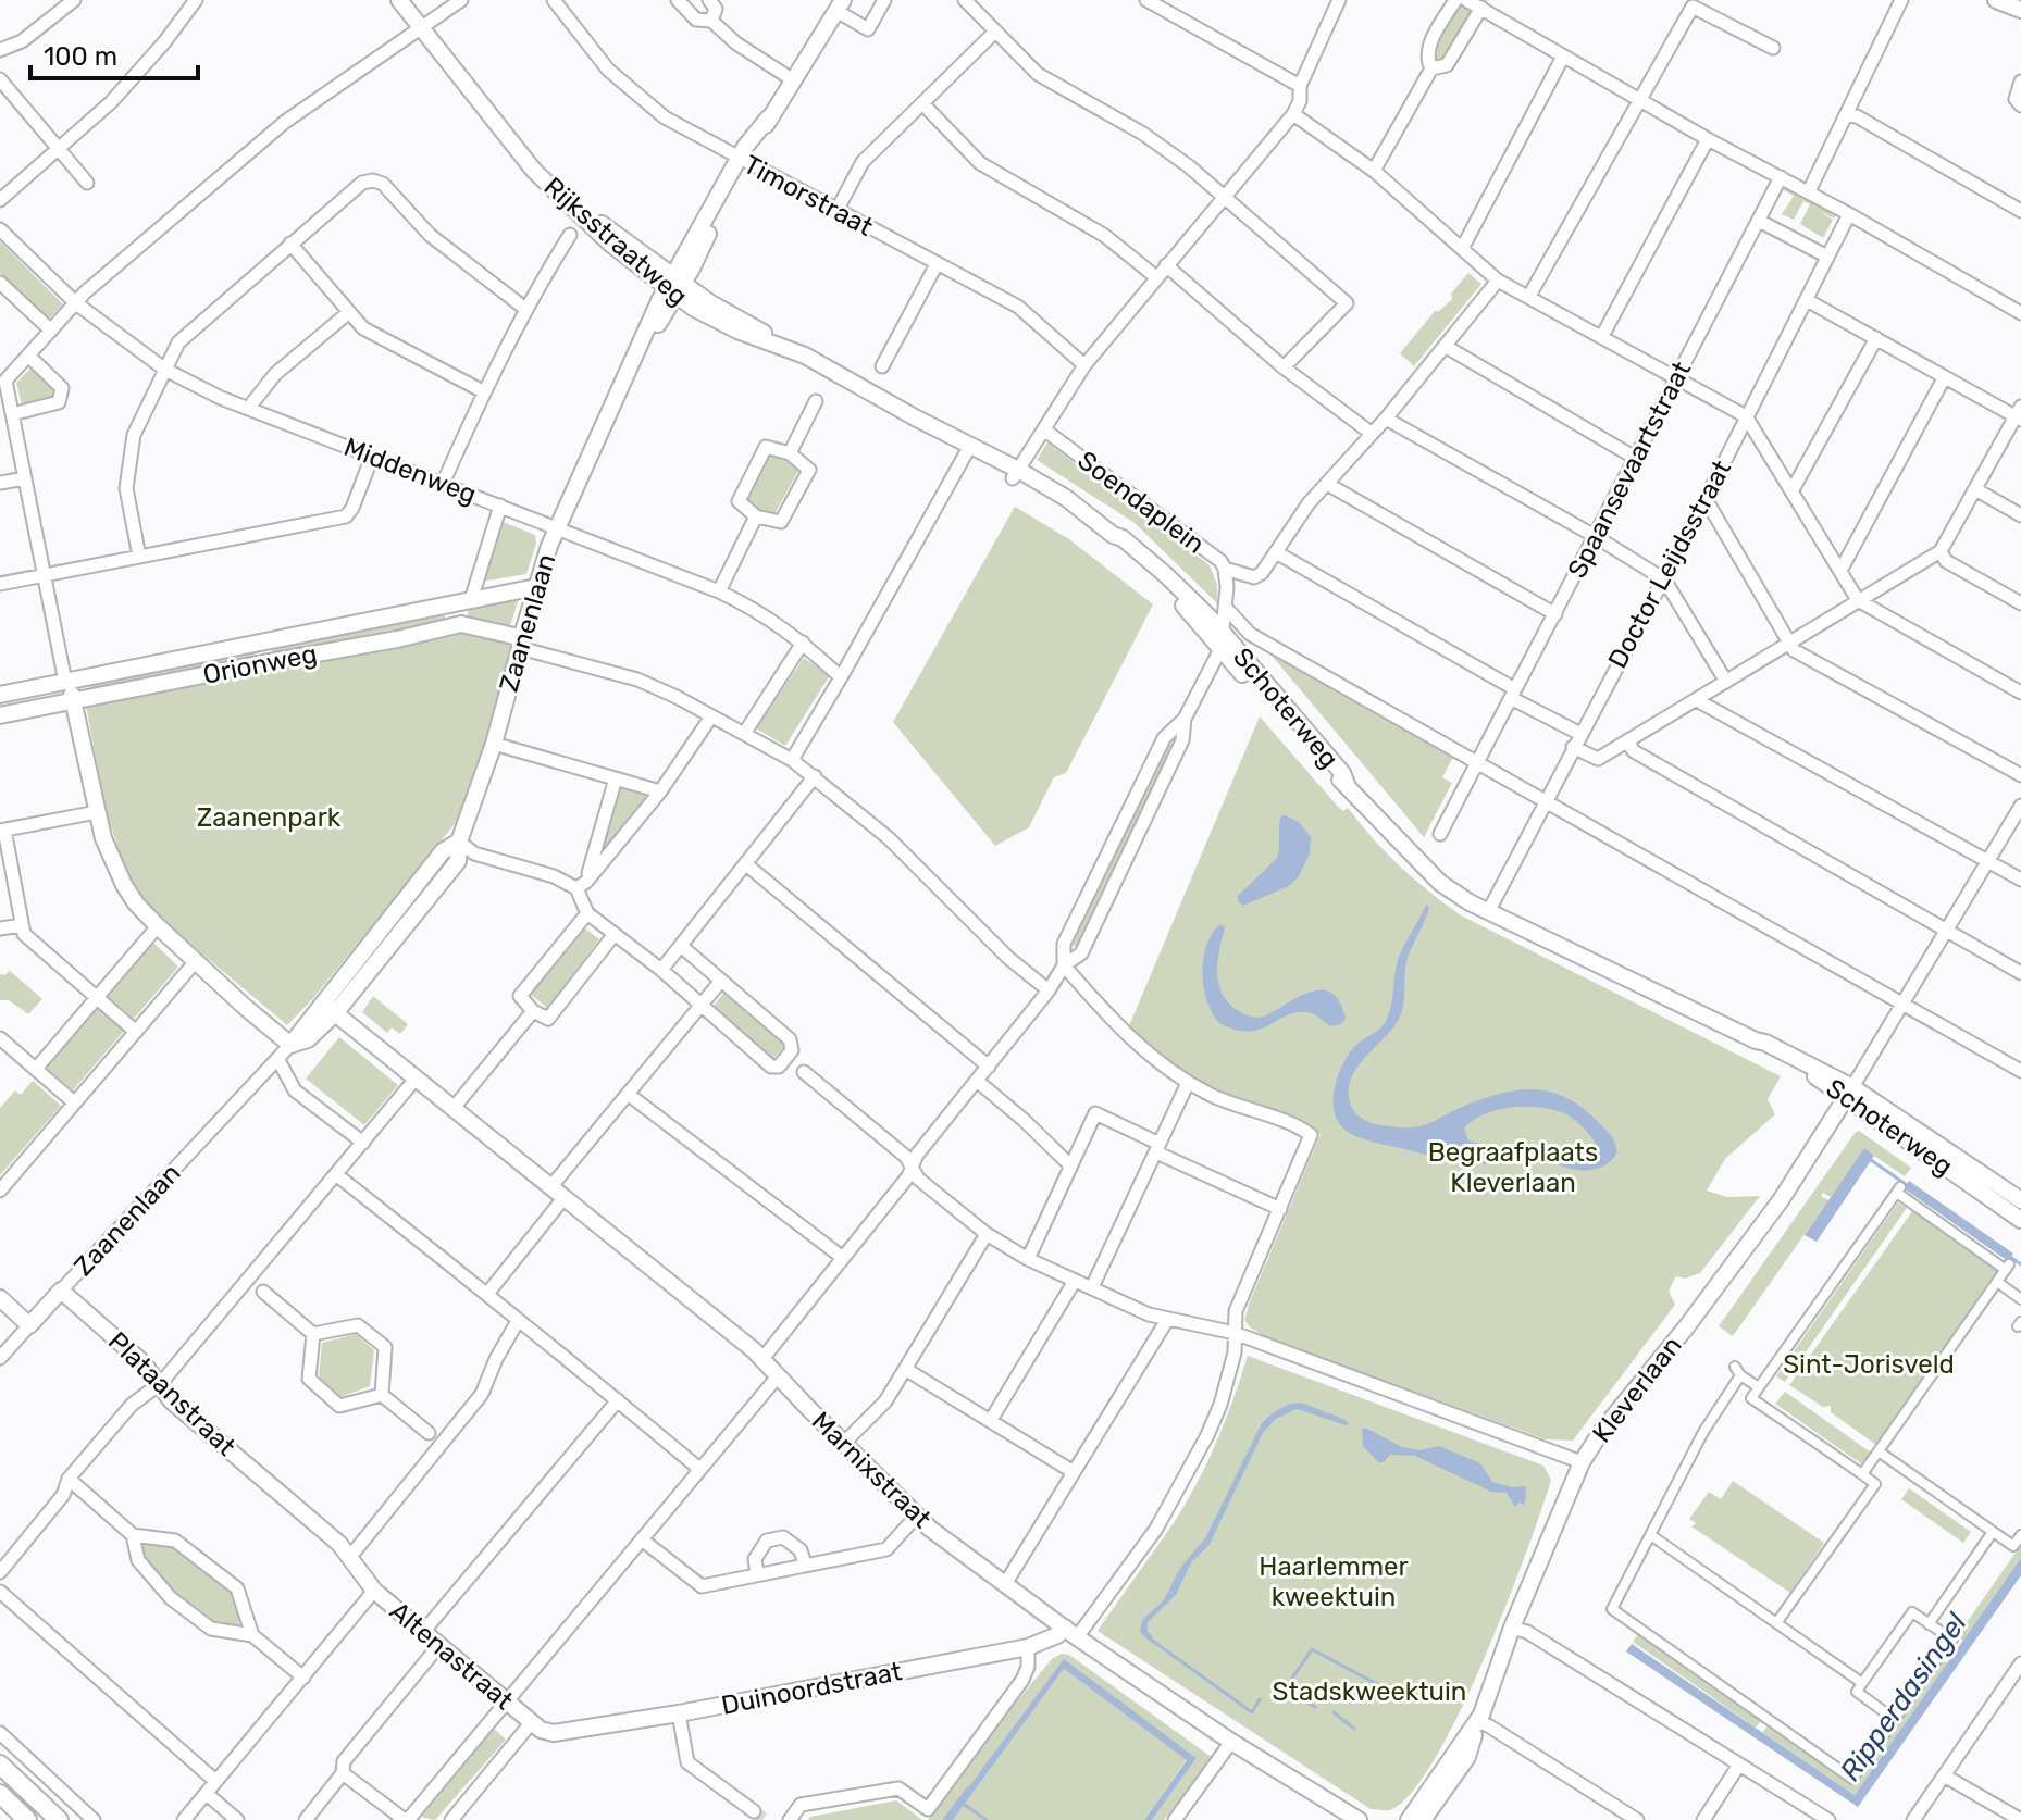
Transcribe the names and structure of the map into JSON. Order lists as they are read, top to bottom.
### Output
{
  "streets": {
    "street": [
      "Timorstraat",
      "Rijksstraatweg",
      "Spaansevaartstraat",
      "Middenweg",
      "Soendaplein",
      "Doctor Leijdsstraat",
      "Zaanenlaan",
      "Orionweg",
      "Schoterweg",
      "Kleverlaan",
      "Plataanstraat",
      "Marnixstraat",
      "Altenastraat",
      "Duinoordstraat"
    ]
  },
  "crossings": [
    ["Timorstraat", "Zaanenlaan"],
    ["Rijksstraatweg", "Soendaplein"],
    ["Rijksstraatweg", "Zaanenlaan"],
    ["Middenweg", "Zaanenlaan"],
    ["Soendaplein", "Schoterweg"],
    ["Doctor Leijdsstraat", "Schoterweg"],
    ["Zaanenlaan", "Orionweg"],
    ["Zaanenlaan", "Plataanstraat"],
    ["Zaanenlaan", "Marnixstraat"],
    ["Schoterweg", "Kleverlaan"],
    ["Plataanstraat", "Altenastraat"],
    ["Marnixstraat", "Duinoordstraat"],
    ["Altenastraat", "Duinoordstraat"]
  ],
  "water": ["Ripperdasingel"],
  "parks": [
    "Zaanenpark",
    "Begraafplaats Kleverlaan",
    "Sint-Jorisveld",
    "Haarlemmer kweektuin",
    "Stadskweektuin"
  ],
  "scale_bar": "100 m"
}
